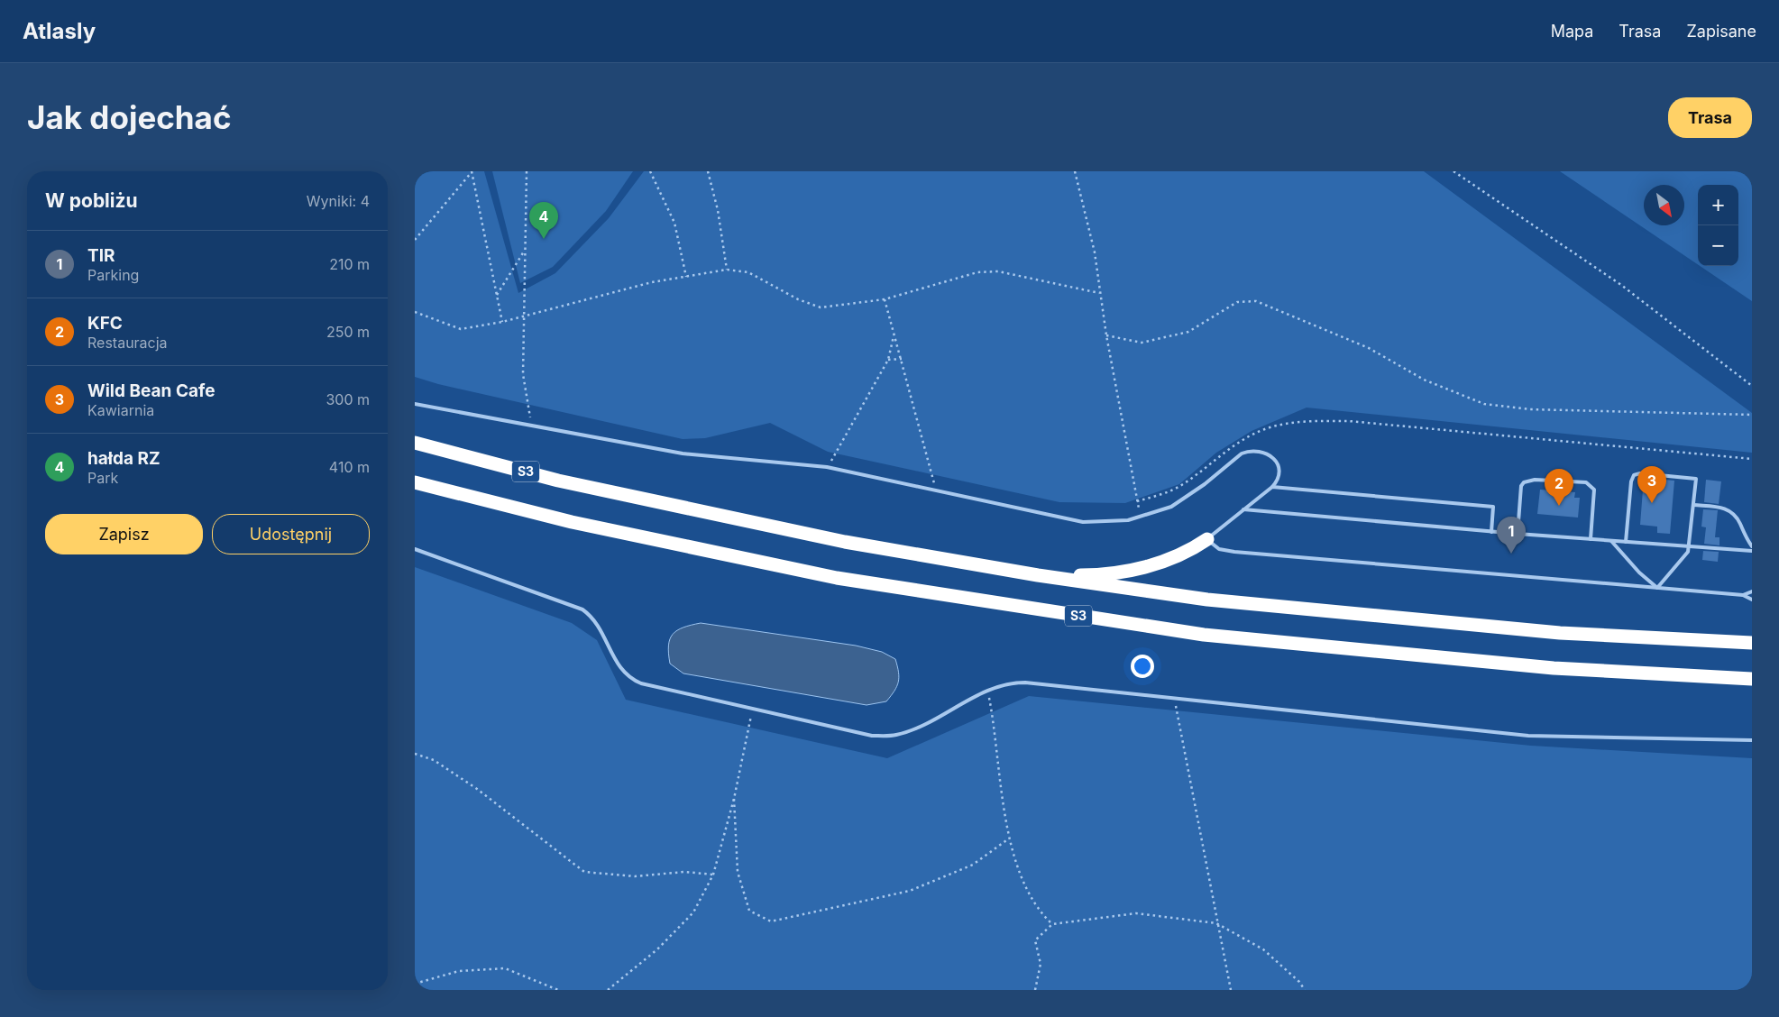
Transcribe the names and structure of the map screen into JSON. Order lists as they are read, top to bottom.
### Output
{
  "streets": {
    "highway": ["S3"]
  },
  "north": "bottom right",
  "page": {
    "header": "Atlasly",
    "nav": ["Mapa", "Trasa", "Zapisane"],
    "buttons": [
      "Trasa",
      ["Zapisz", "Udostępnij"]
    ],
    "title": "Jak dojechać",
    "heading": ["W pobliżu", "Wyniki: 4"],
    "map_buttons": ["+", "−"],
    "pins": [
      "4",
      "3",
      "2",
      "1"
    ],
    "list": [
      {
        "mark": "1",
        "name": "TIR",
        "note": "Parking",
        "value": "210 m"
      },
      {
        "mark": "2",
        "name": "KFC",
        "note": "Restauracja",
        "value": "250 m"
      },
      {
        "mark": "3",
        "name": "Wild Bean Cafe",
        "note": "Kawiarnia",
        "value": "300 m"
      },
      {
        "mark": "4",
        "name": "hałda RZ",
        "note": "Park",
        "value": "410 m"
      }
    ]
  }
}
